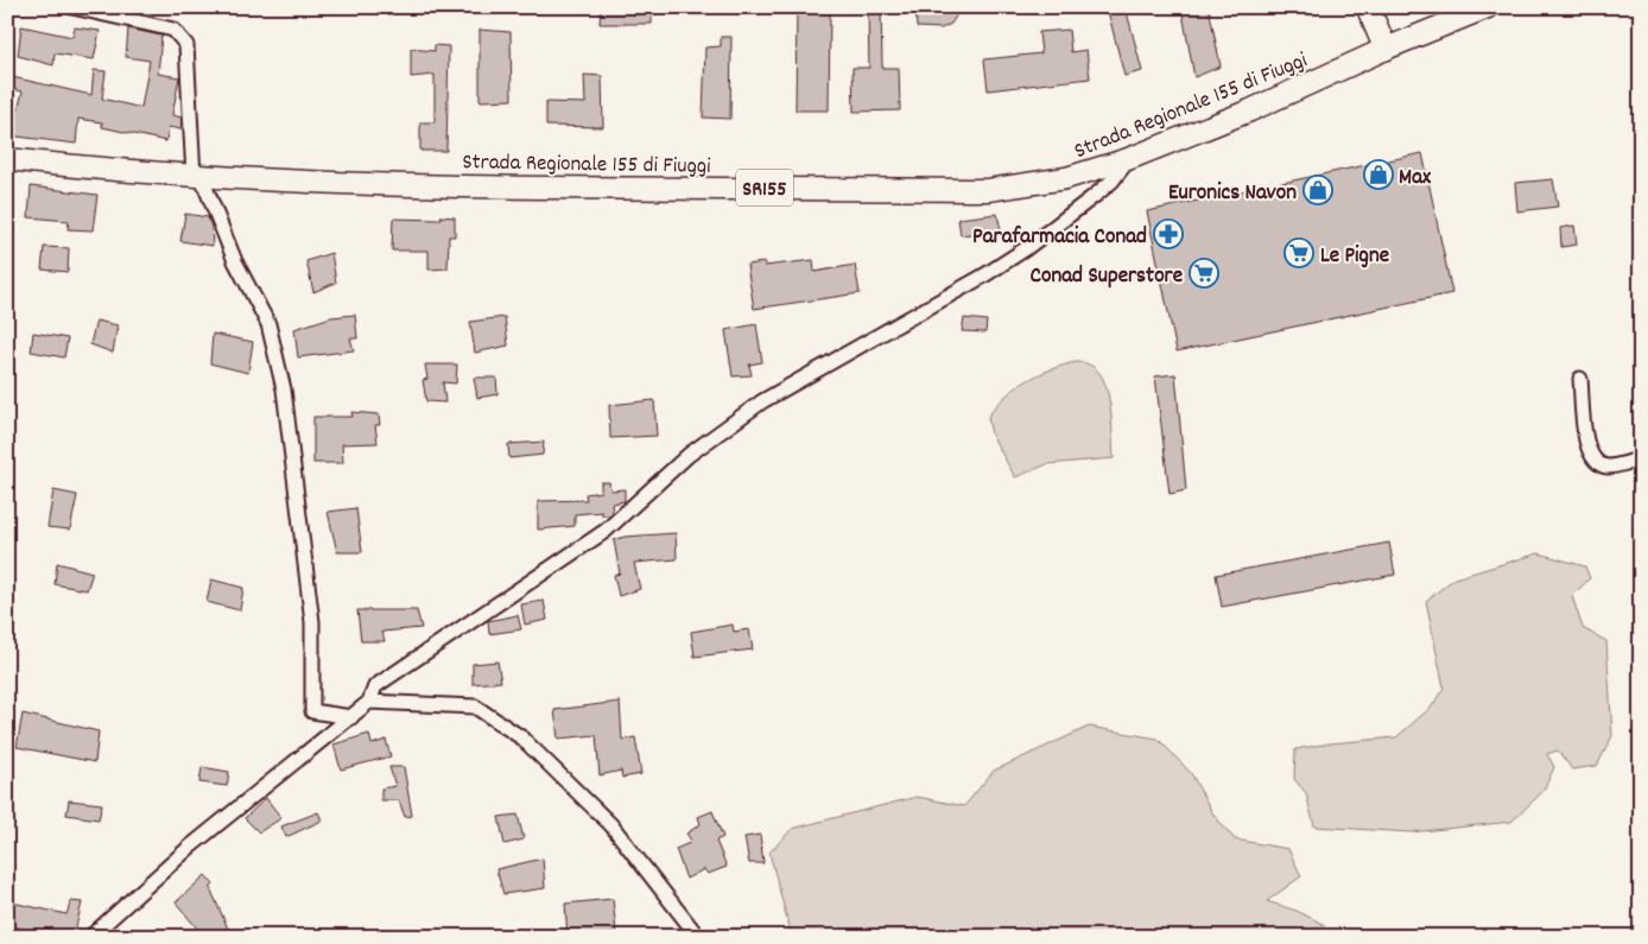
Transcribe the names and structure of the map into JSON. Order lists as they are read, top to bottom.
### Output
{
  "streets": {
    "main road": ["Strada Regionale 155 di Fiuggi", "SR155"]
  },
  "places": {
    "shop": ["Max", "Euronics Navon"],
    "pharmacy": ["Parafarmacia Conad"],
    "supermarket": ["Le Pigne", "Conad Superstore"]
  }
}
